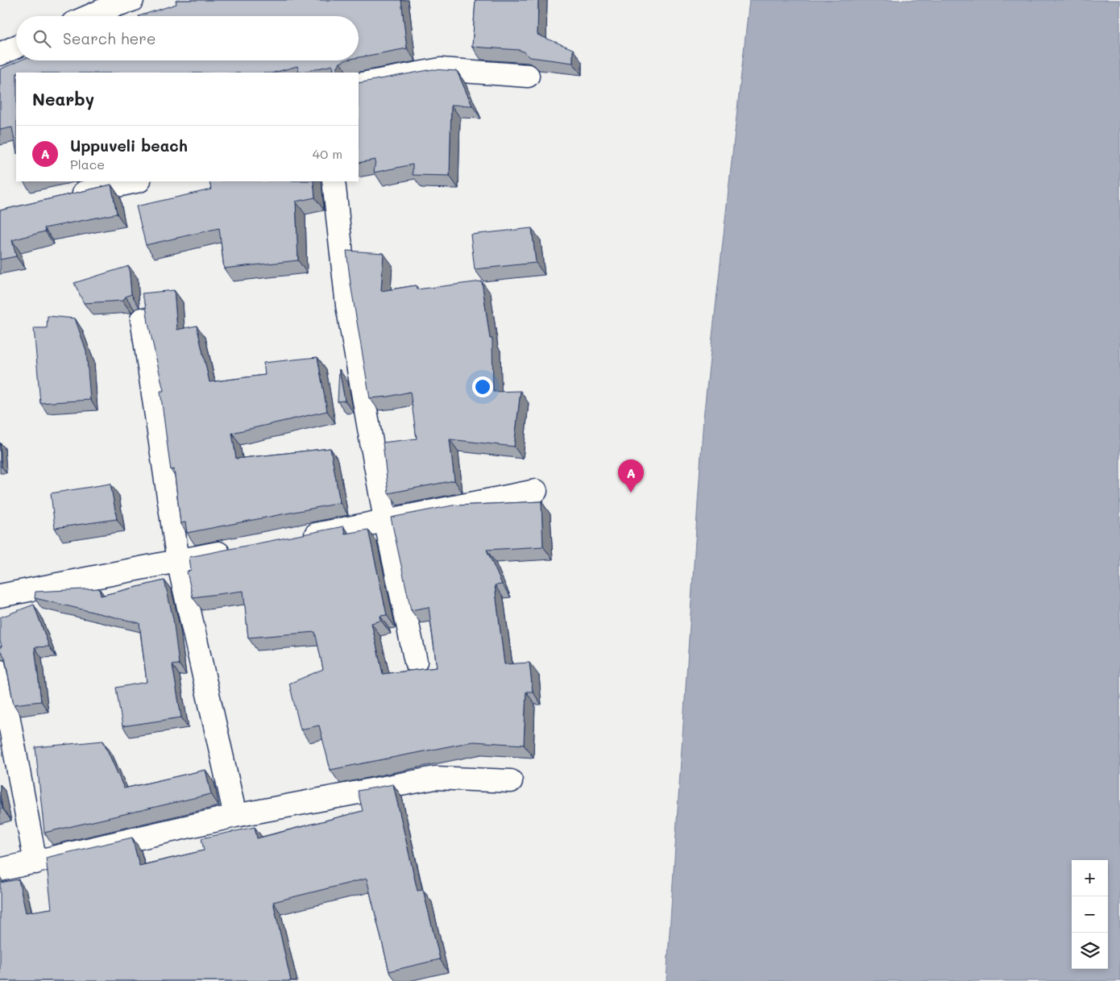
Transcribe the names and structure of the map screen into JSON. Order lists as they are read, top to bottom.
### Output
{
  "page": {
    "search": "Search here",
    "heading": "Nearby",
    "list": [
      {
        "mark": "A",
        "name": "Uppuveli beach",
        "note": "Place",
        "value": "40 m"
      }
    ],
    "pins": "A",
    "map_buttons": ["+", "−"]
  }
}
